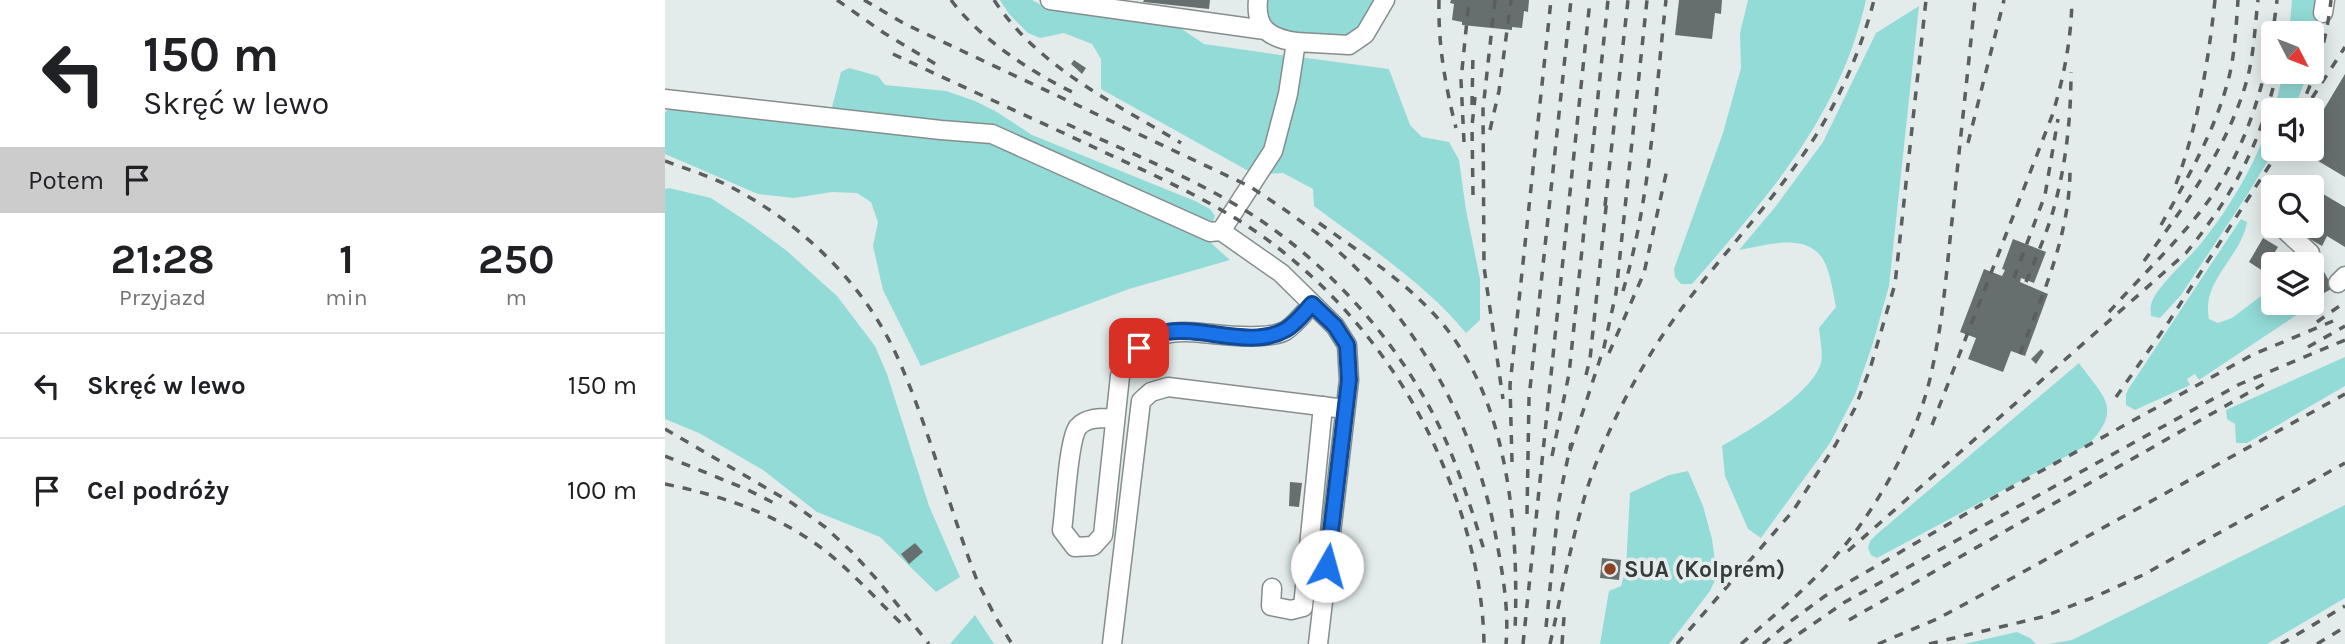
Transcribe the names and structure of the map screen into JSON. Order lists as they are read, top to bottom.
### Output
{
  "places": ["SUA (Kolprem)"],
  "north": "bottom right",
  "page": {
    "turn": ["150 m", "Skręć w lewo"],
    "then": "Potem",
    "eta": [
      "21:28",
      "Przyjazd",
      "1",
      "min",
      "250",
      "m"
    ],
    "list": [
      {
        "name": "Skręć w lewo",
        "value": "150 m"
      },
      {
        "name": "Cel podróży",
        "value": "100 m"
      }
    ]
  }
}
